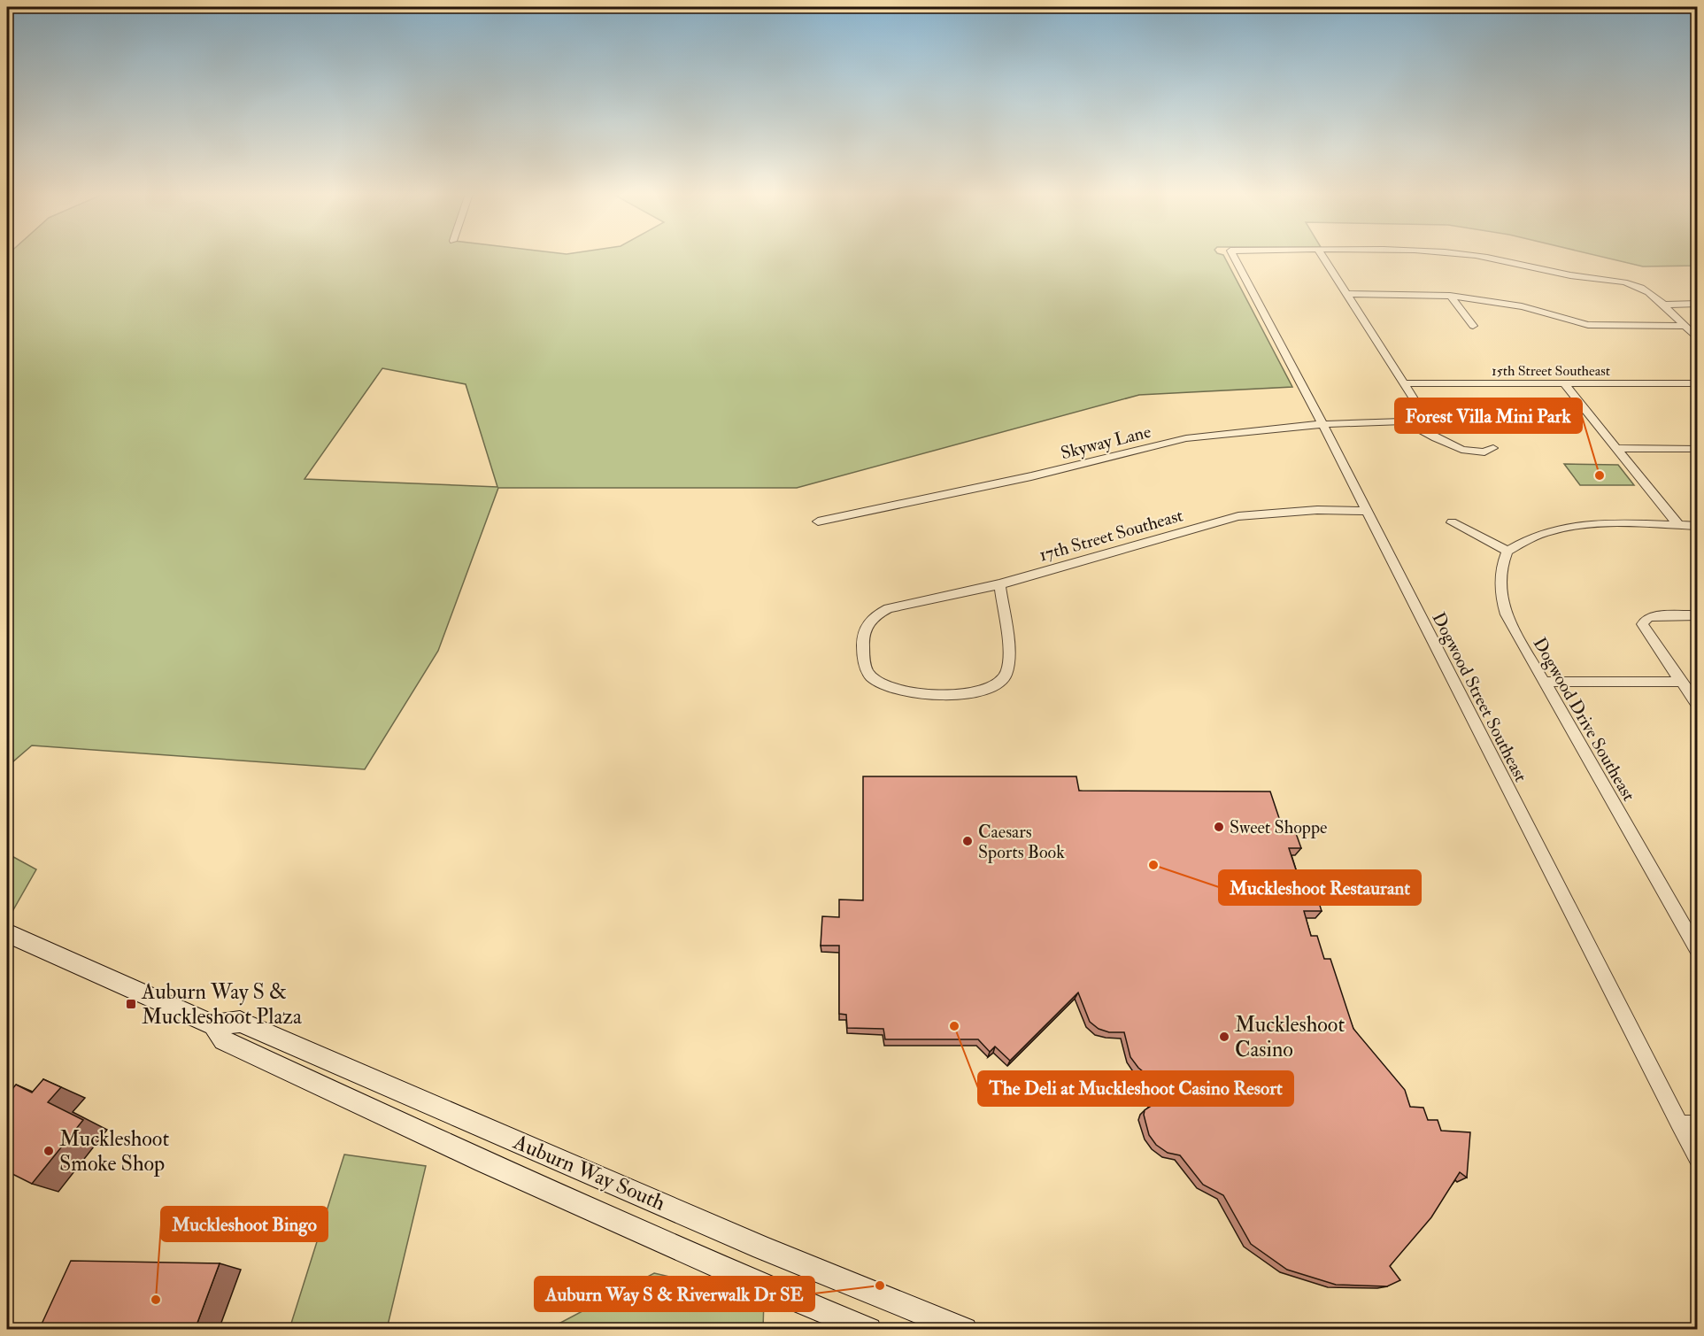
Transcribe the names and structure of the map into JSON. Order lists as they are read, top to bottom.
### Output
{
  "streets": {
    "main road": ["Auburn Way South"],
    "street": [
      "15th Street Southeast",
      "Skyway Lane",
      "17th Street Southeast",
      "Dogwood Street Southeast",
      "Dogwood Drive Southeast"
    ]
  },
  "crossings": [
    ["Skyway Lane", "Dogwood Street Southeast"],
    ["17th Street Southeast", "Dogwood Street Southeast"]
  ],
  "places": {
    "other": [
      "Forest Villa Mini Park",
      "Sweet Shoppe",
      "Caesars Sports Book",
      "Muckleshoot Restaurant",
      "The Deli at Muckleshoot Casino Resort",
      "Muckleshoot Casino",
      "Muckleshoot Smoke Shop",
      "Auburn Way S & Riverwalk Dr SE",
      "Muckleshoot Bingo"
    ],
    "transit": ["Auburn Way S & Muckleshoot Plaza"]
  }
}
